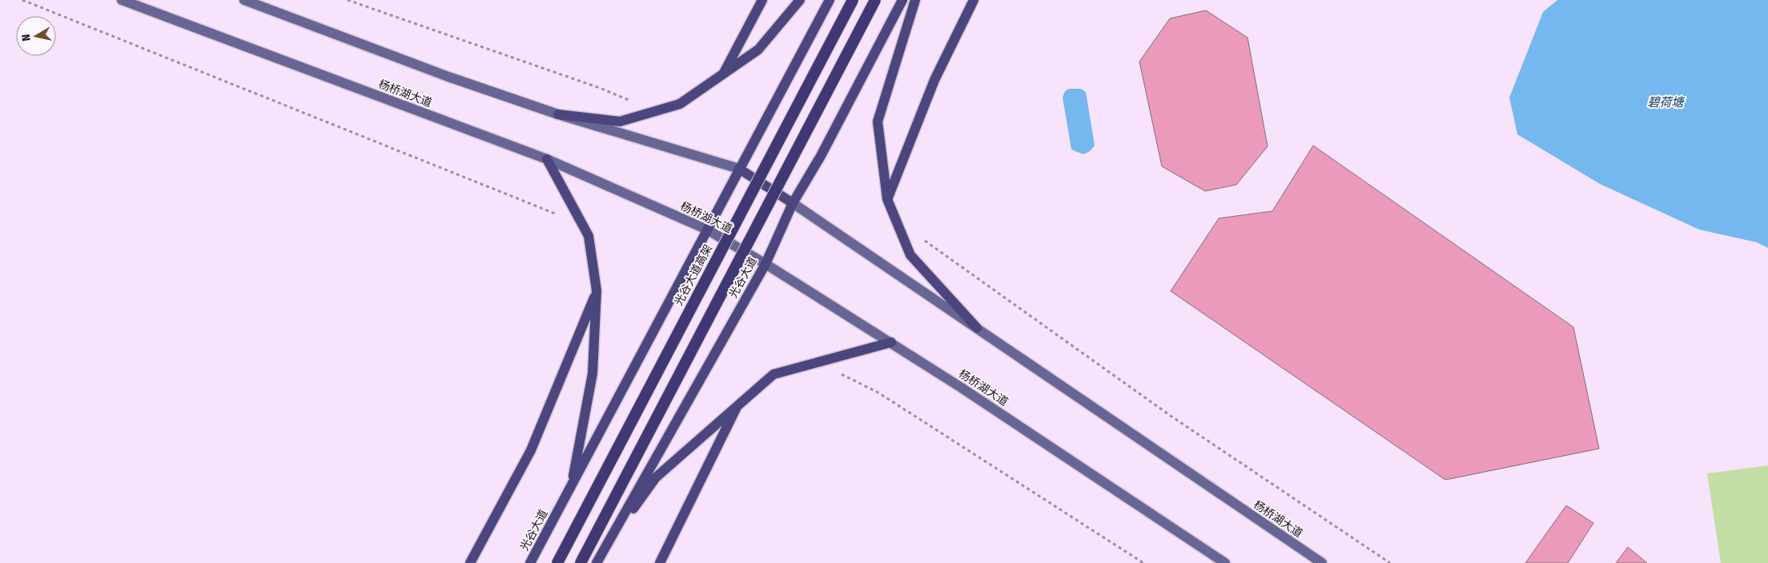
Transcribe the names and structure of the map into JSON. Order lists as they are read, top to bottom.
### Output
{
  "streets": {
    "highway": ["光谷大道高架"],
    "main road": ["杨桥湖大道", "光谷大道"]
  },
  "crossings": [
    ["杨桥湖大道", "光谷大道"]
  ],
  "water": ["碧荷塘"],
  "north": "left"
}
